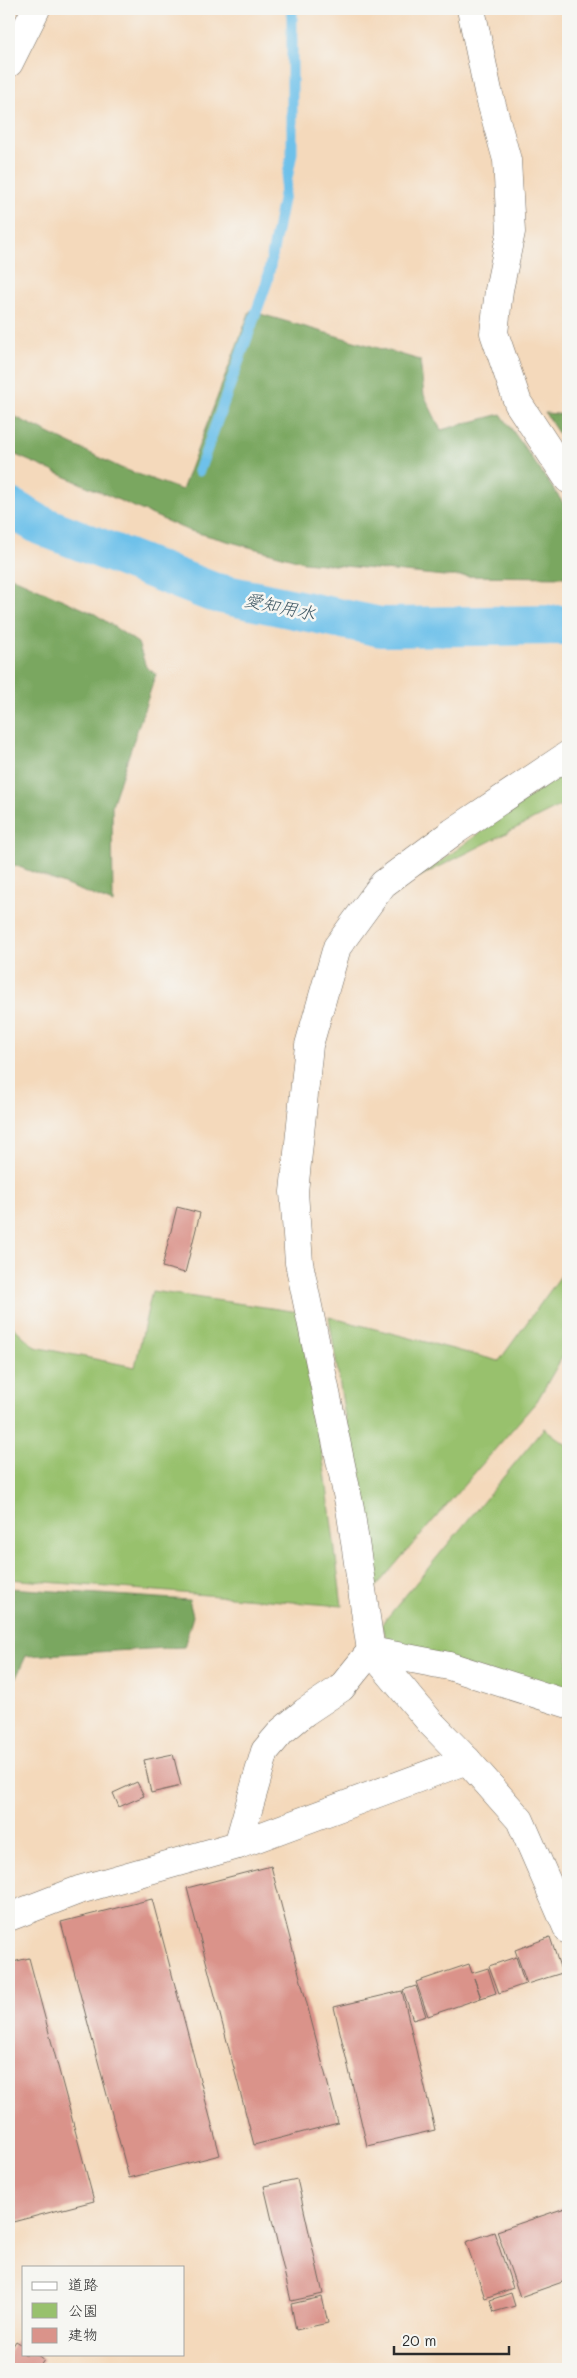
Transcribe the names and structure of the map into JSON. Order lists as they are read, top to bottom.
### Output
{
  "water": ["愛知用水"],
  "legend": ["道路", "公園", "建物"],
  "scale_bar": "20 m"
}
